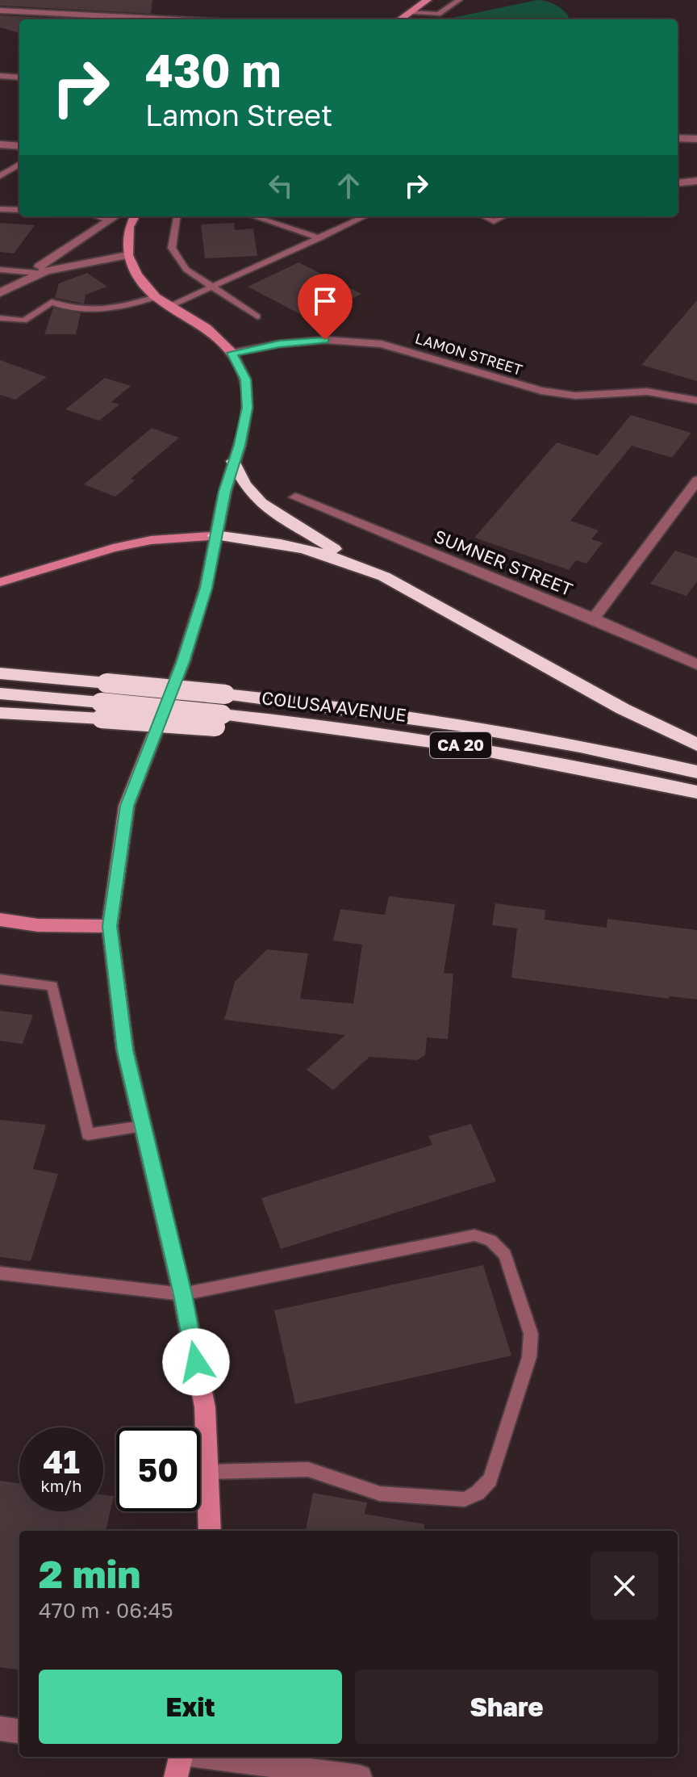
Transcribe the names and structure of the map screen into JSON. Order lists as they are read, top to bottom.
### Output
{
  "streets": {
    "highway": ["COLUSA AVENUE", "CA 20"],
    "street": ["LAMON STREET", "SUMNER STREET"]
  },
  "page": {
    "turn": ["430 m", "Lamon Street"],
    "speed": "41 km/h",
    "limit": "50",
    "heading": ["2 min", "470 m · 06:45"],
    "buttons": ["Exit", "Share"]
  }
}
